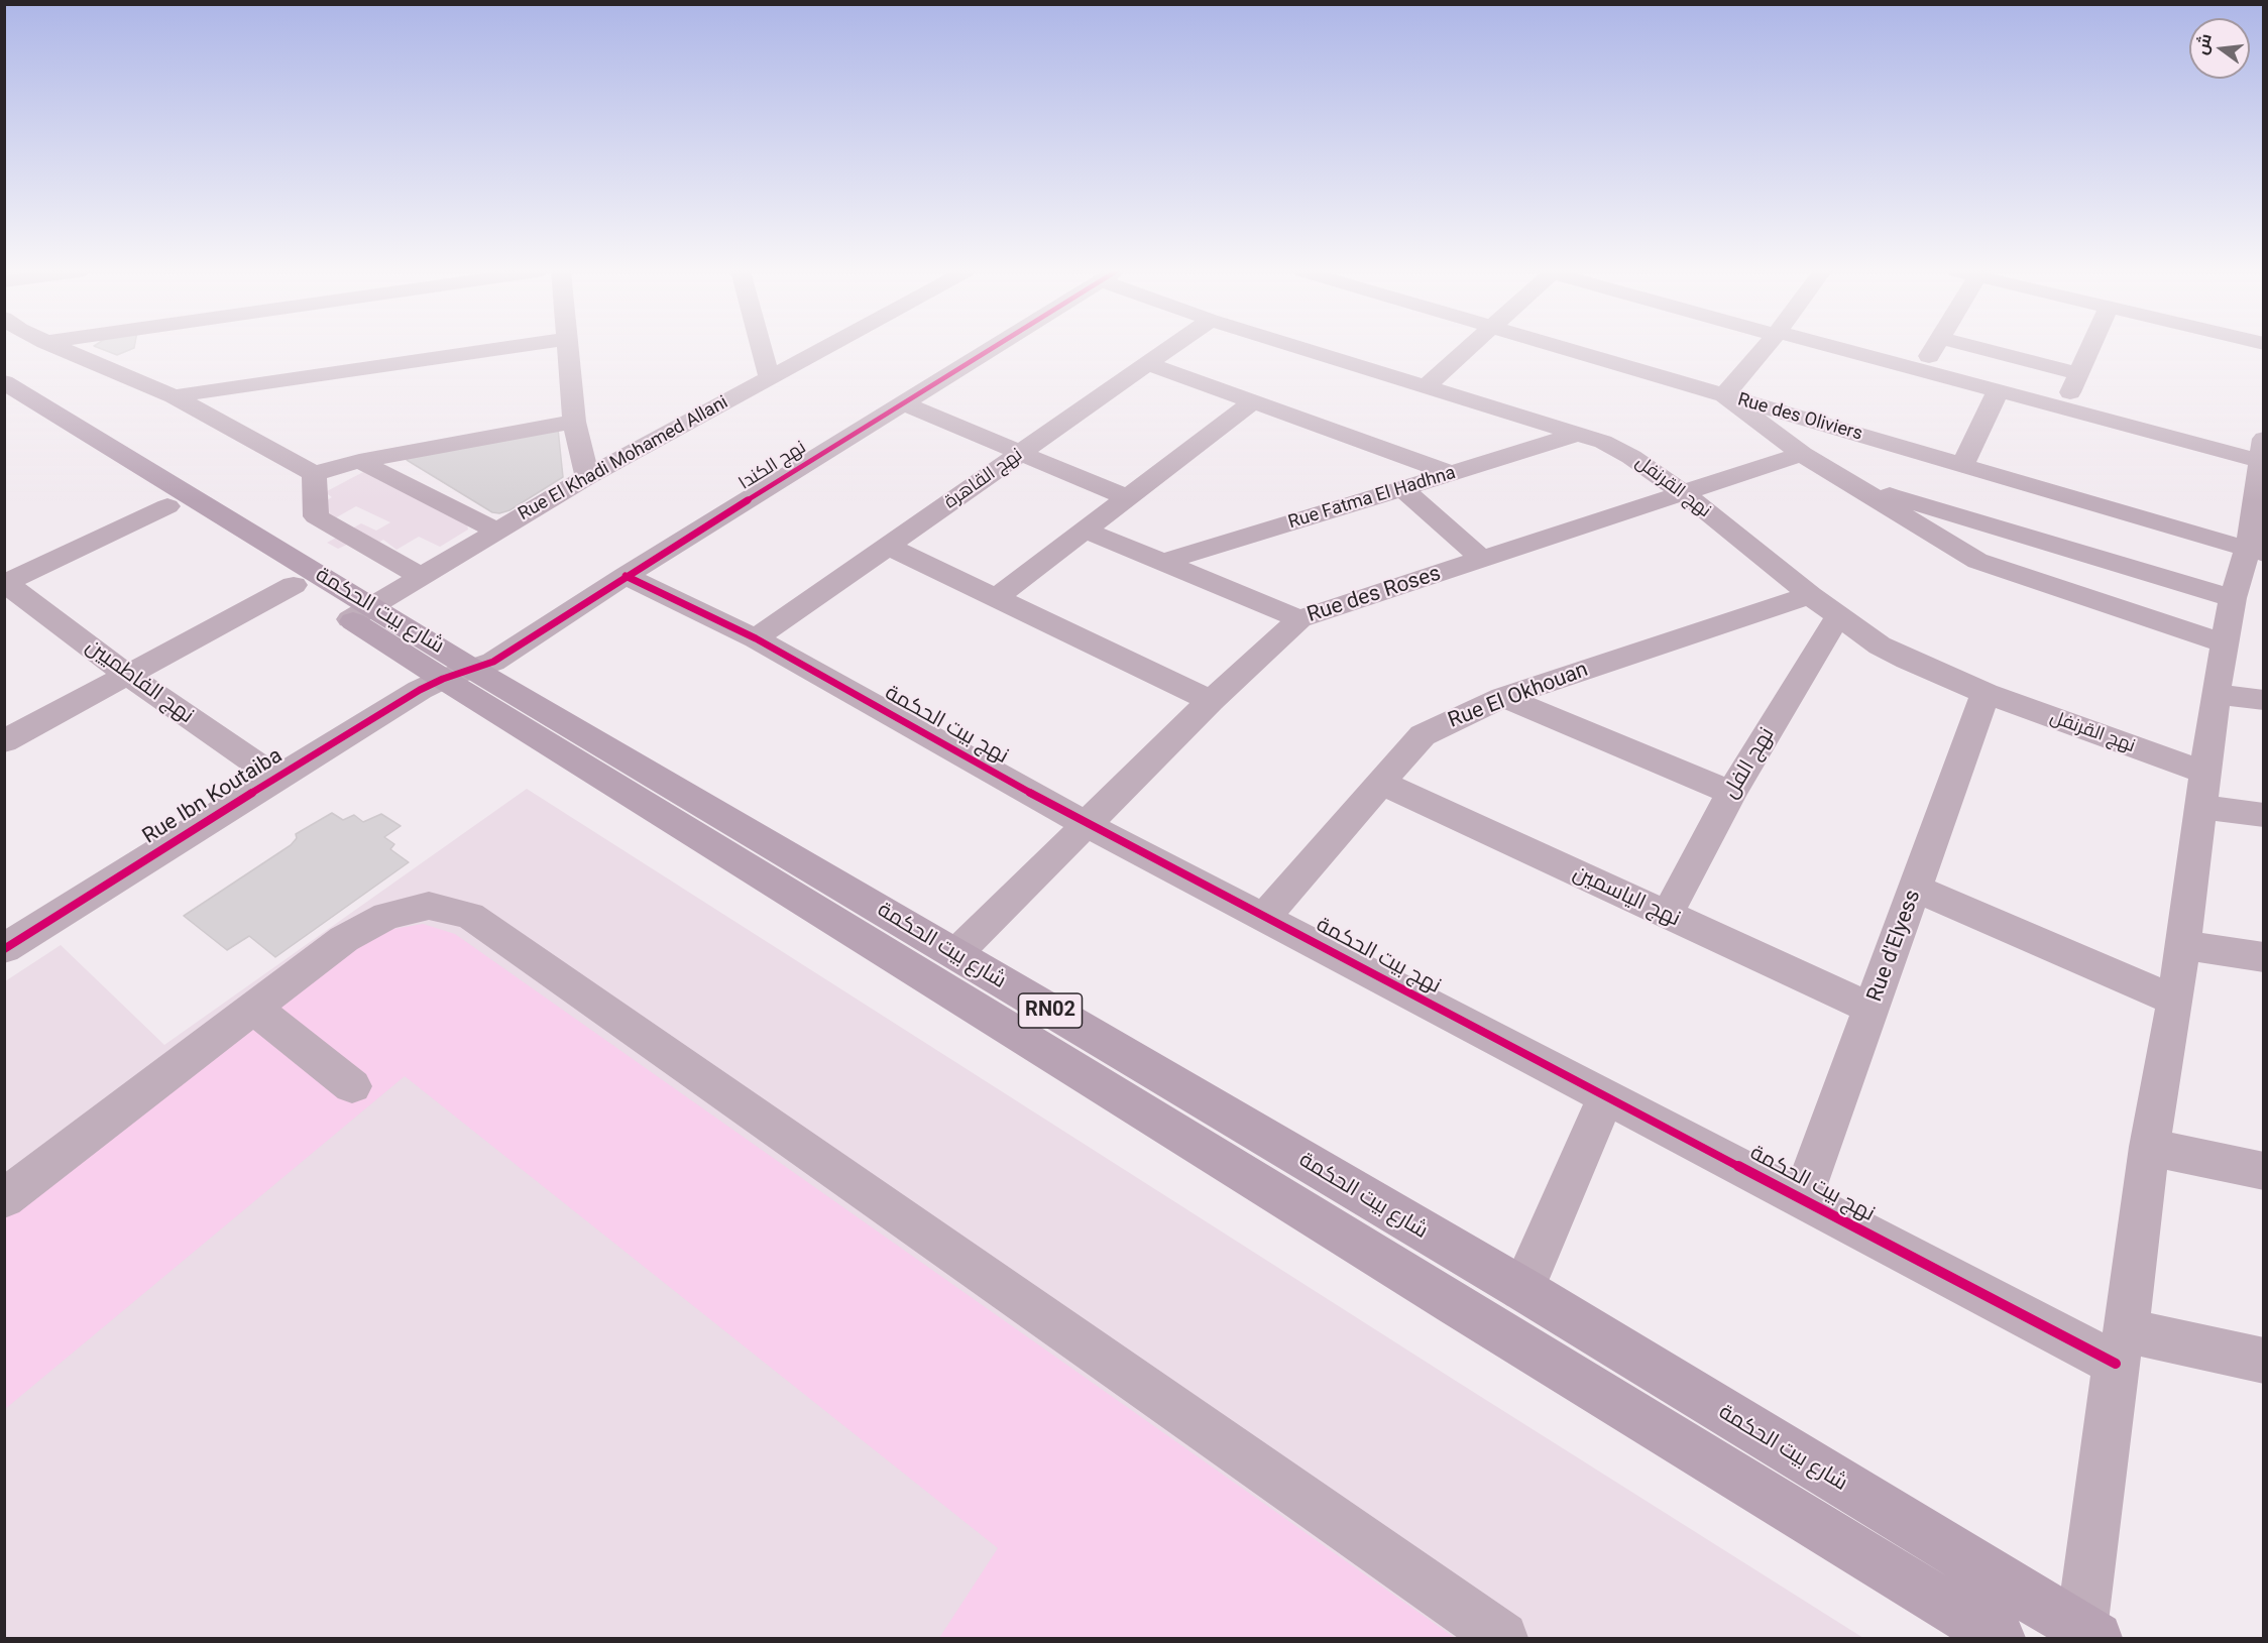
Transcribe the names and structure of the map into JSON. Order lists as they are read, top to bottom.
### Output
{
  "streets": {
    "main road": ["شارع بيت الحكمة", "RN02"],
    "street": [
      "Rue des Oliviers",
      "Rue El Khadi Mohamed Allani",
      "نهج الكندا",
      "نهج القاهرة",
      "نهج القرنفل",
      "Rue Fatma El Hadhna",
      "Rue des Roses",
      "نهج الفاطميين",
      "Rue El Okhouan",
      "نهج بيت الحكمة",
      "نهج الفل",
      "Rue Ibn Koutaiba",
      "نهج الياسمين",
      "Rue d'Elyess"
    ]
  },
  "crossings": [
    ["Rue El Khadi Mohamed Allani", "شارع بيت الحكمة"],
    ["نهج الكندا", "شارع بيت الحكمة"],
    ["نهج الكندا", "نهج بيت الحكمة"],
    ["نهج الكندا", "Rue Ibn Koutaiba"],
    ["نهج القاهرة", "نهج بيت الحكمة"],
    ["نهج القرنفل", "Rue Fatma El Hadhna"],
    ["نهج القرنفل", "Rue des Roses"],
    ["نهج القرنفل", "Rue El Okhouan"],
    ["نهج القرنفل", "نهج الفل"],
    ["نهج القرنفل", "Rue d'Elyess"],
    ["Rue des Roses", "شارع بيت الحكمة"],
    ["Rue des Roses", "نهج بيت الحكمة"],
    ["شارع بيت الحكمة", "Rue Ibn Koutaiba"],
    ["نهج الفاطميين", "Rue Ibn Koutaiba"],
    ["Rue El Okhouan", "نهج بيت الحكمة"],
    ["Rue El Okhouan", "نهج الياسمين"],
    ["نهج بيت الحكمة", "Rue d'Elyess"],
    ["نهج الفل", "نهج الياسمين"],
    ["نهج الياسمين", "Rue d'Elyess"]
  ],
  "north": "left"
}
